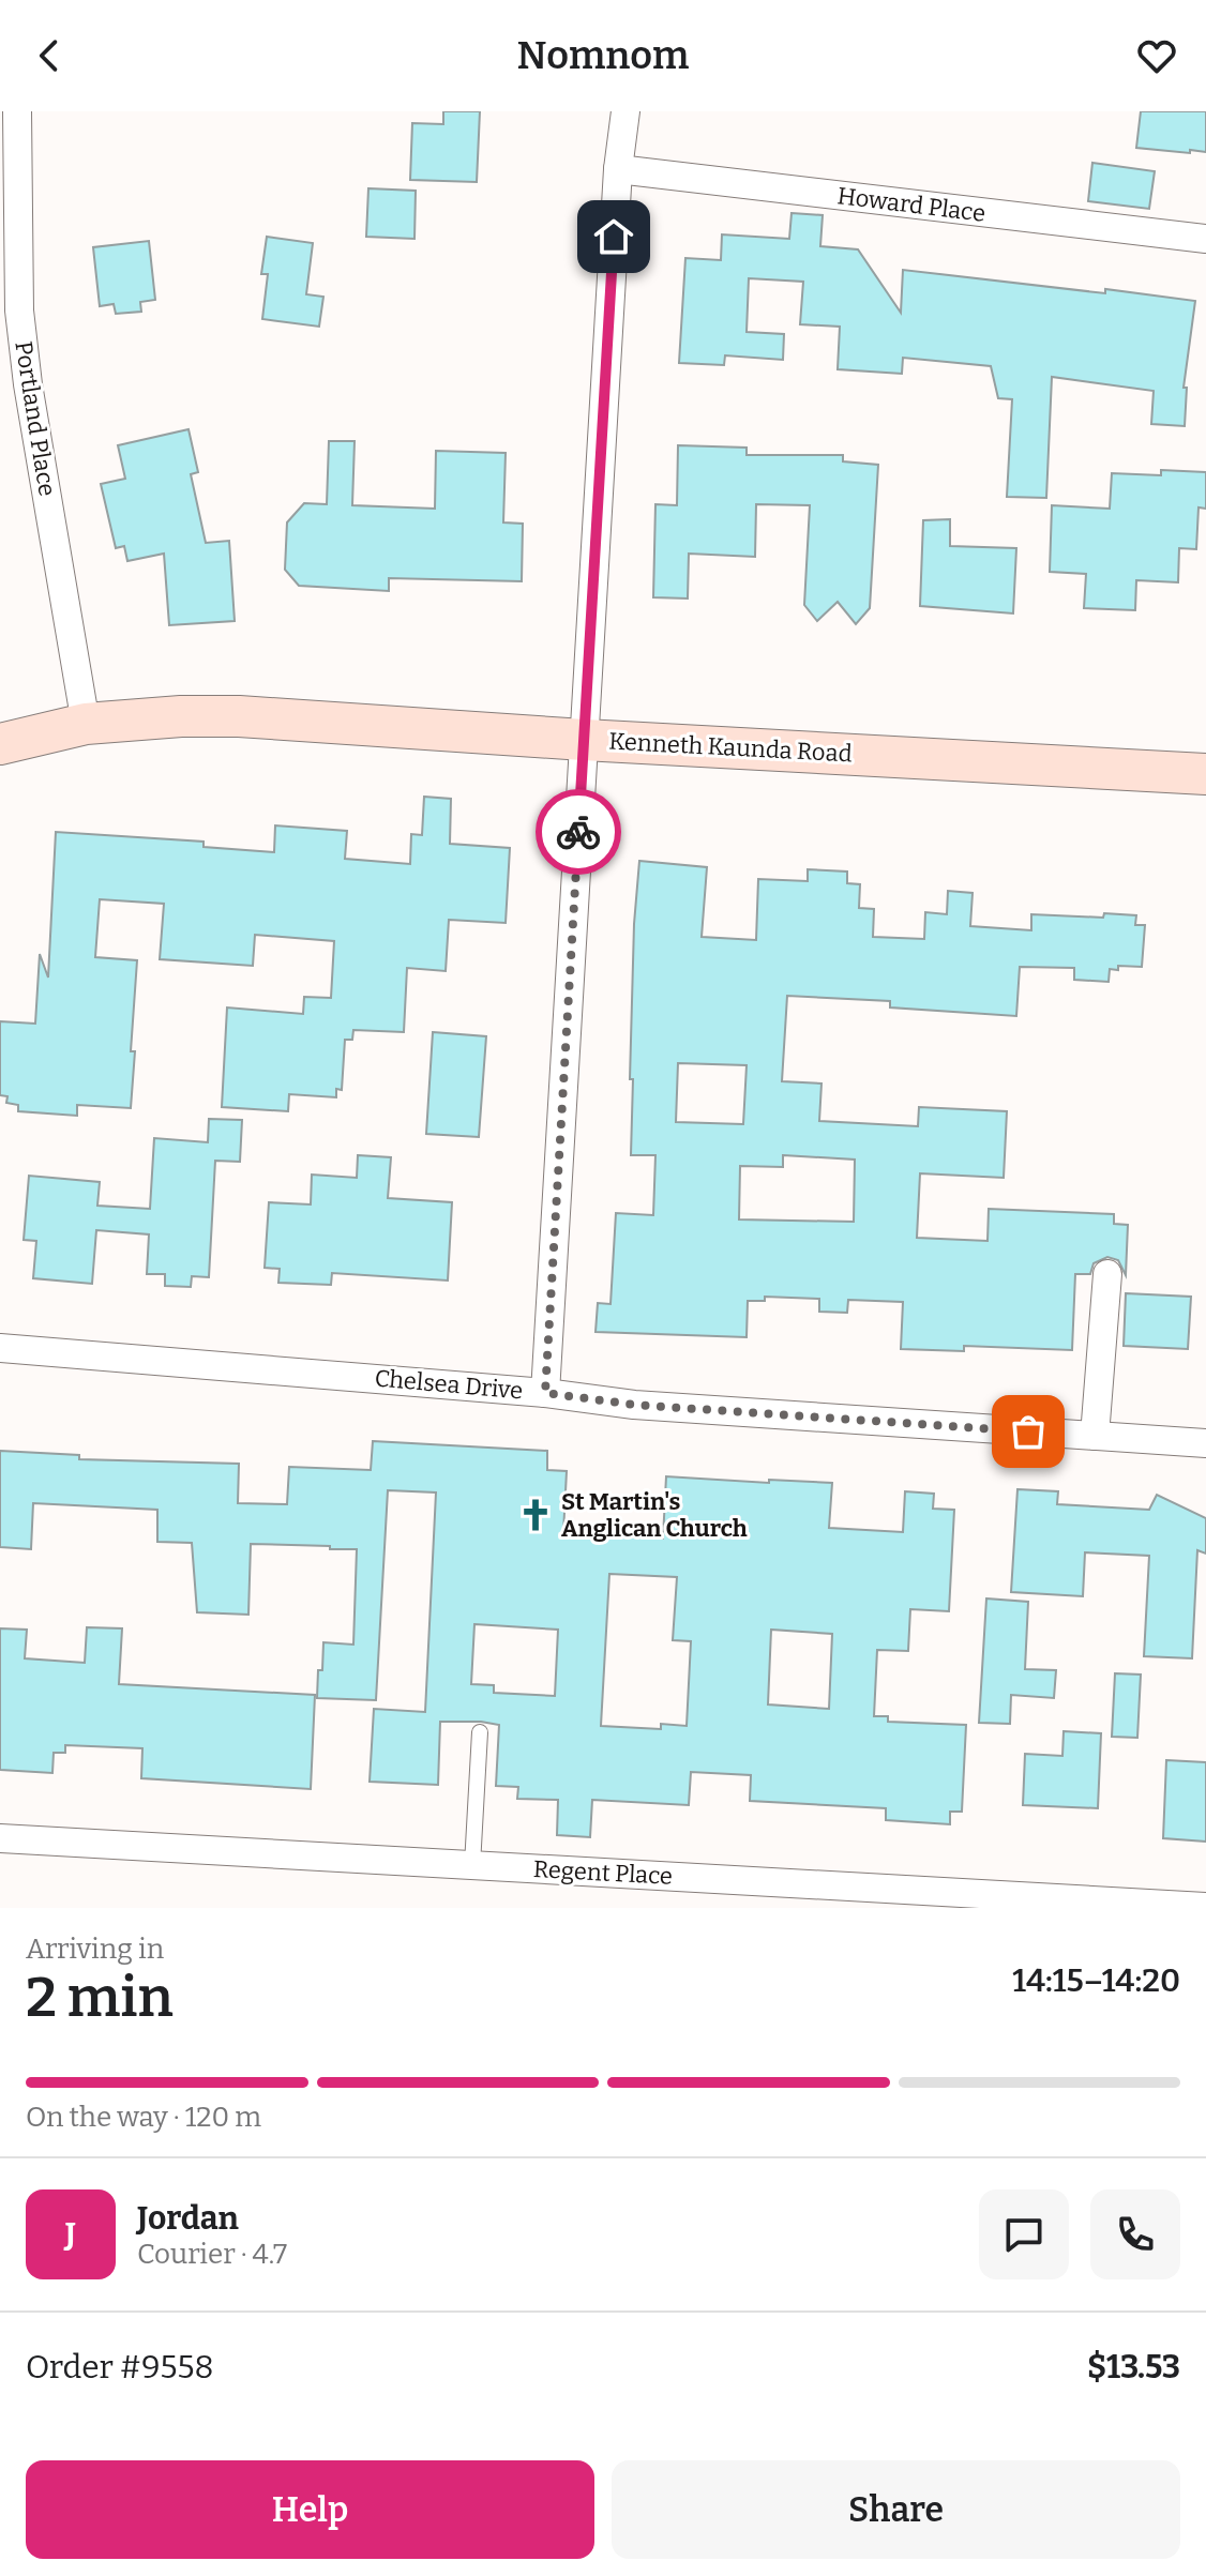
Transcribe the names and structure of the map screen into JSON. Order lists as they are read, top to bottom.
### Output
{
  "streets": {
    "main road": ["Kenneth Kaunda Road"],
    "street": [
      "Howard Place",
      "Portland Place",
      "Chelsea Drive",
      "Regent Place"
    ]
  },
  "crossings": [
    ["Portland Place", "Kenneth Kaunda Road"]
  ],
  "places": {
    "church": ["St Martin's Anglican Church"]
  },
  "page": {
    "header": "Nomnom",
    "heading": ["2 min", "Arriving in", "14:15–14:20"],
    "panel": [
      "Jordan",
      "Courier · 4.7",
      "Order #9558",
      "$13.53"
    ],
    "bar": "On the way · 120 m",
    "round": "J",
    "buttons": ["Help", "Share"]
  }
}
